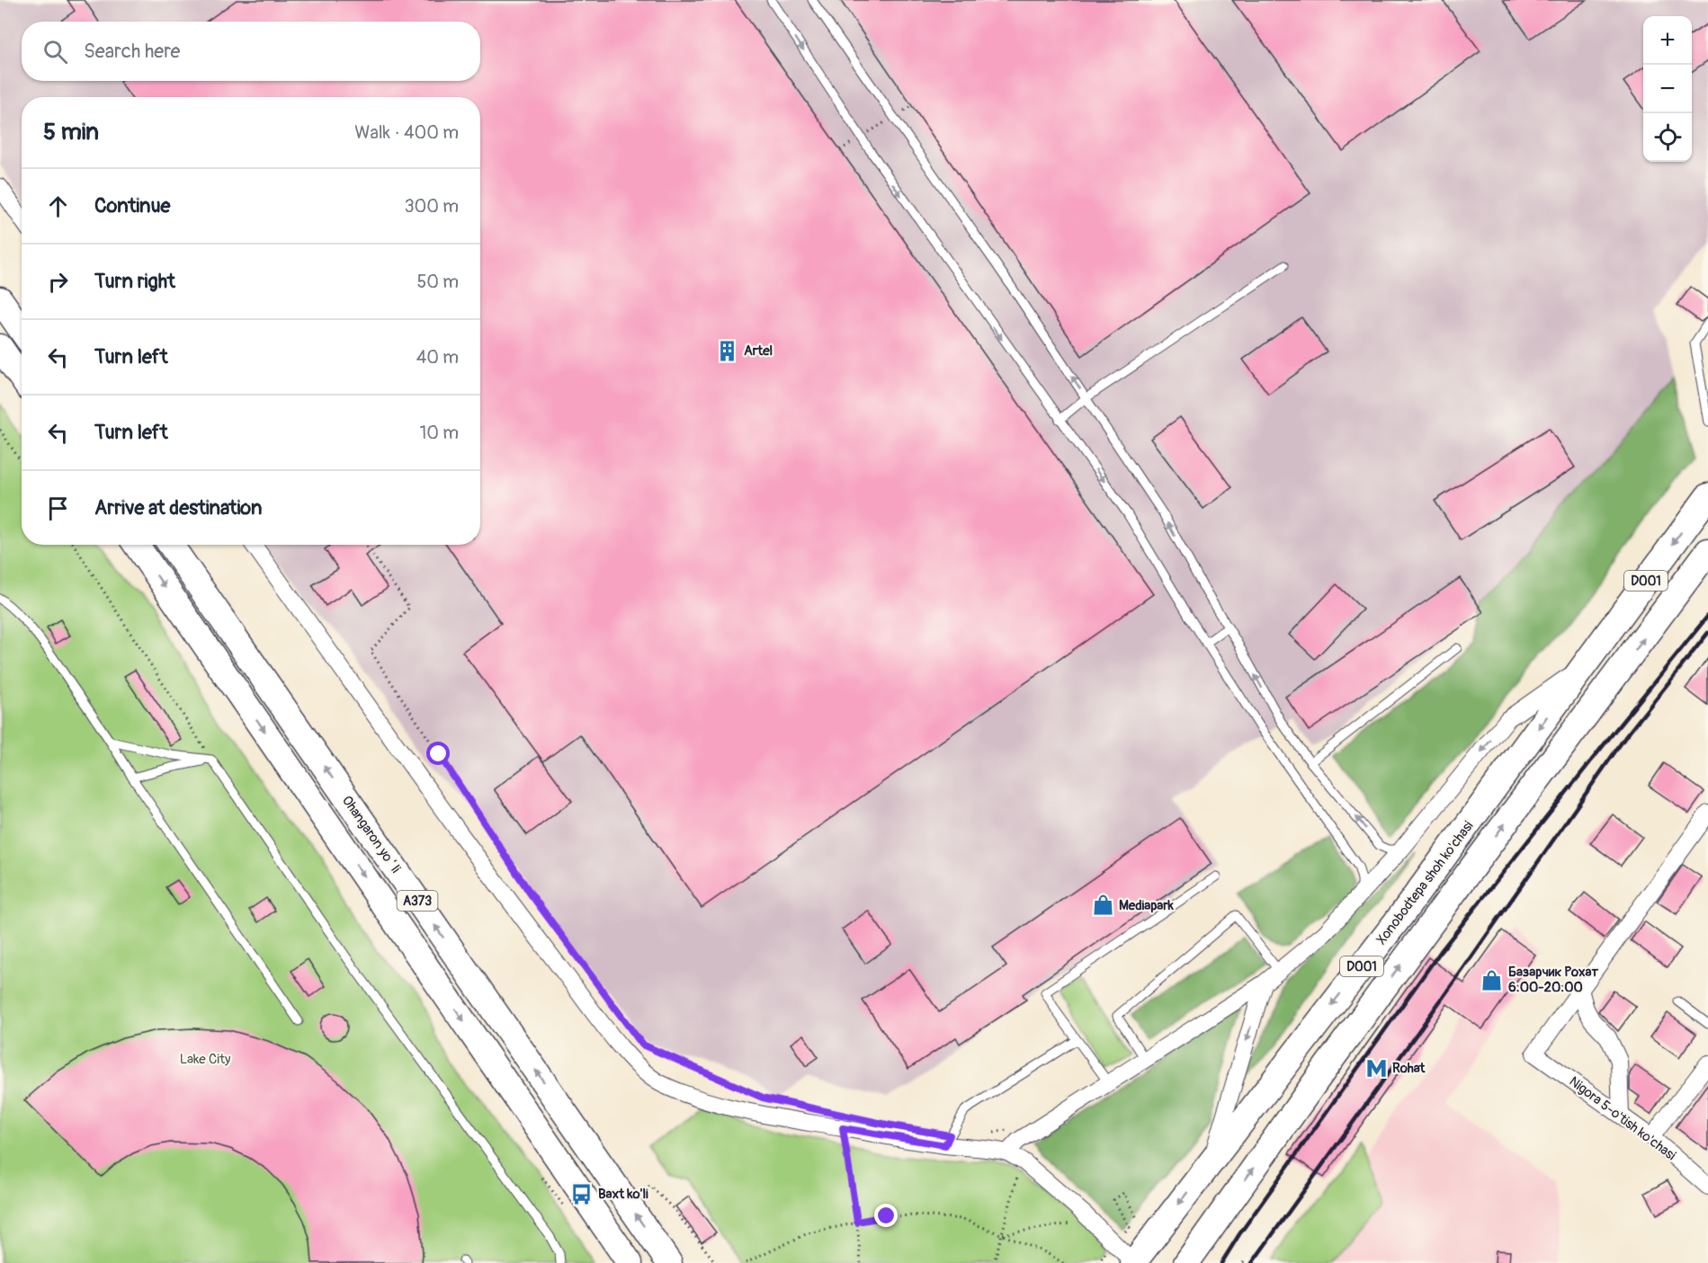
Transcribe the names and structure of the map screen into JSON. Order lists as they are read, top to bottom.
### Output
{
  "streets": {
    "highway": [
      "D001",
      "Ohangaron yoʻli",
      "Xonobodtepa shoh ko'chasi",
      "A373"
    ],
    "street": ["Nigora 5-o'tish ko'chasi"]
  },
  "parks": ["Lake City"],
  "places": {
    "building": ["Artel"],
    "shop": ["Mediapark", "Базарчик Рохат 6:00-20:00"],
    "metro station": ["Rohat"],
    "bus stop": ["Baxt ko'li"]
  },
  "page": {
    "map_buttons": ["+", "−"],
    "search": "Search here",
    "heading": ["5 min", "Walk · 400 m"],
    "list": [
      ["Continue", "300 m"],
      ["Turn right", "50 m"],
      ["Turn left", "40 m"],
      ["Turn left", "10 m"],
      "Arrive at destination"
    ]
  }
}
